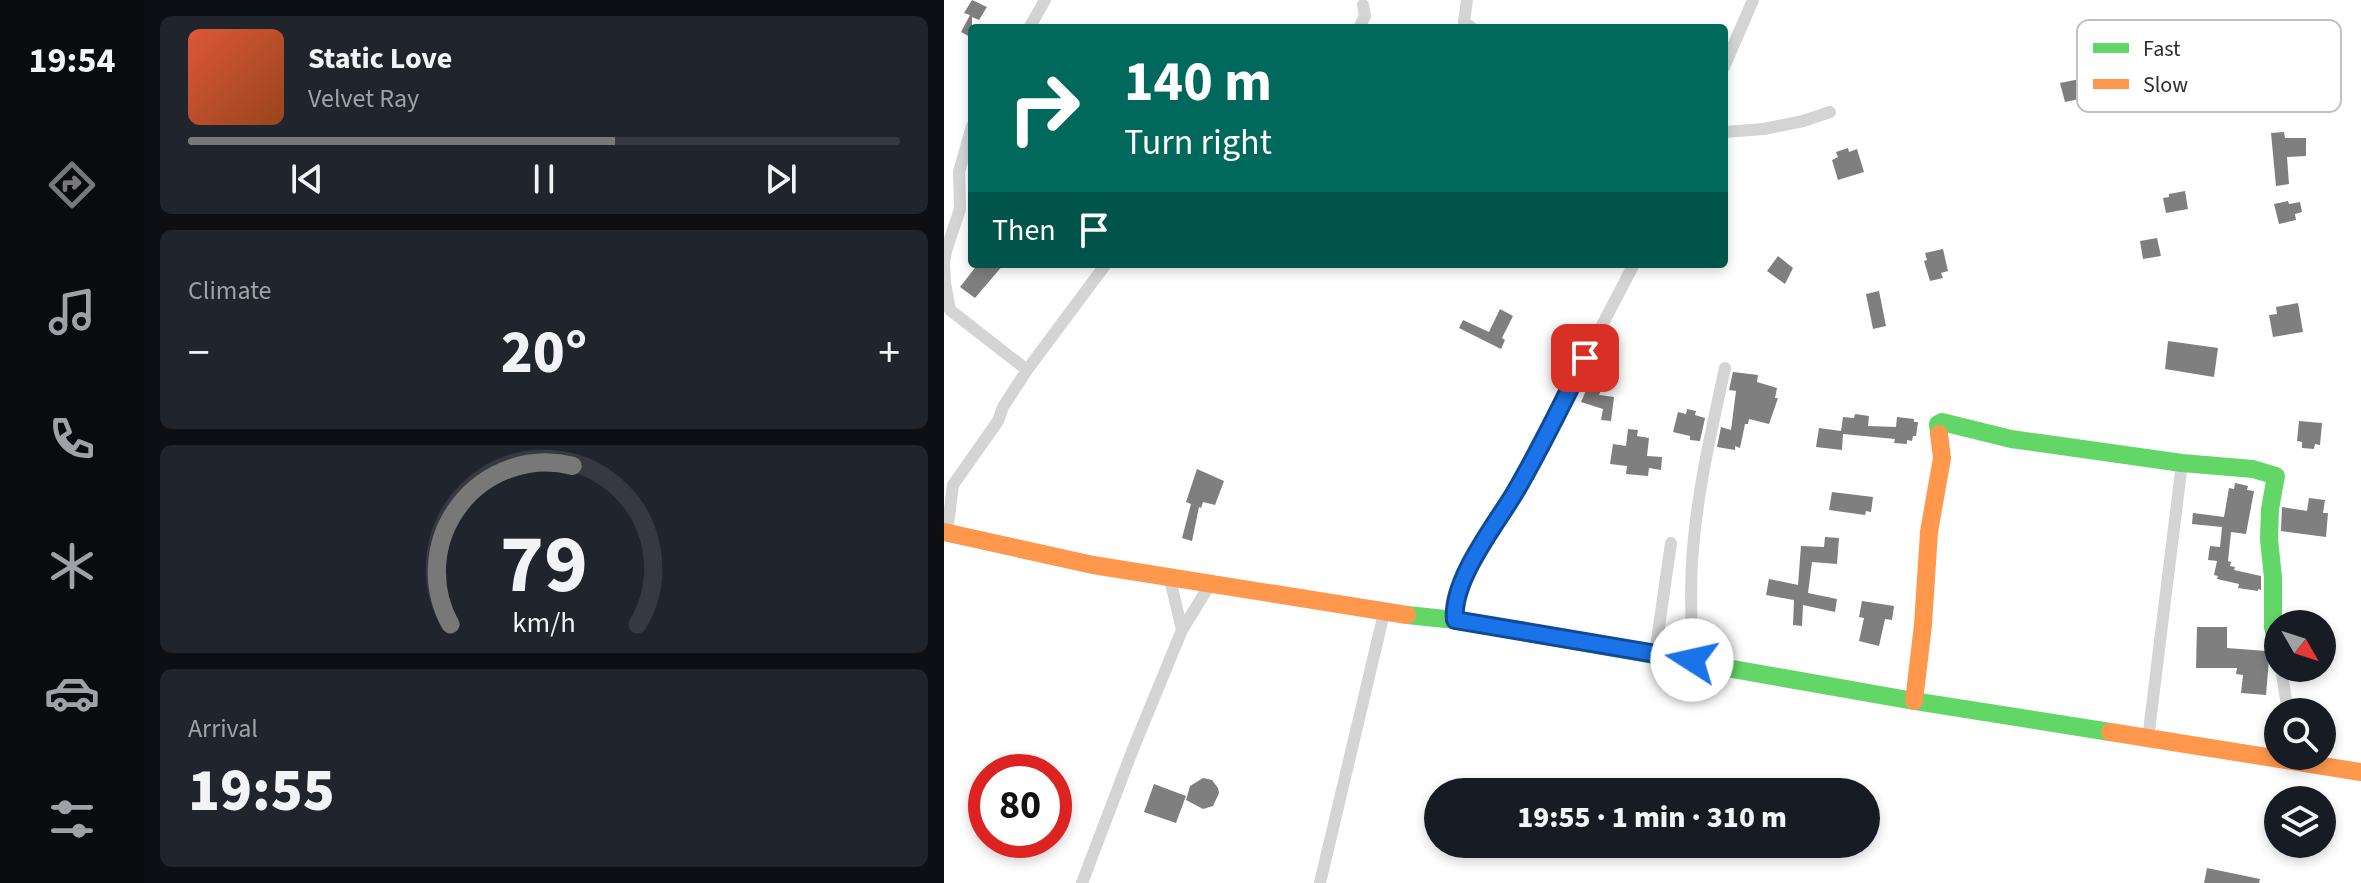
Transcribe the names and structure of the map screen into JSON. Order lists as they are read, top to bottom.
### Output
{
  "legend": ["Fast", "Slow"],
  "north": "bottom right",
  "page": {
    "tabs": "19:54",
    "turn": ["140 m", "Turn right"],
    "song": ["Static Love", "Velvet Ray"],
    "then": "Then",
    "tile": [
      "Climate",
      ["Arrival", "19:55"]
    ],
    "heat": ["−", "20°", "+"],
    "limit": "80",
    "trip": "19:55 · 1 min · 310 m",
    "gauge": ["79", "km/h"]
  }
}
